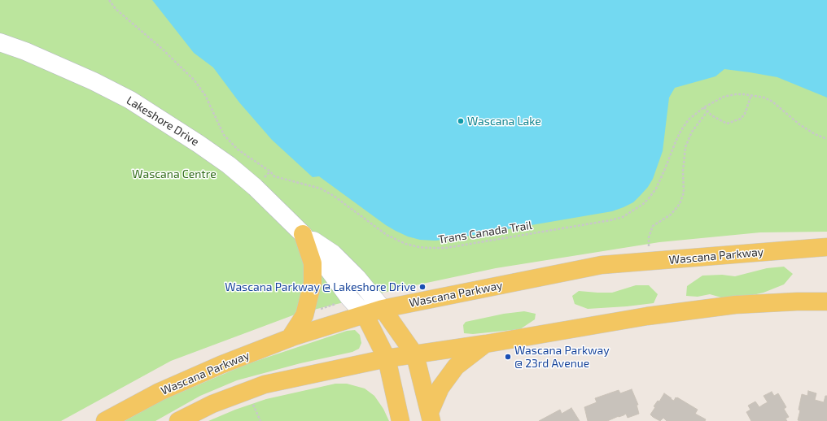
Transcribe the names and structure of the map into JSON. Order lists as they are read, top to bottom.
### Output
{
  "streets": {
    "main road": ["Wascana Parkway"],
    "street": ["Lakeshore Drive"],
    "path": ["Trans Canada Trail"]
  },
  "crossings": [
    ["Lakeshore Drive", "Wascana Parkway"]
  ],
  "parks": ["Wascana Centre"],
  "places": ["Wascana Lake", "Wascana Parkway @ Lakeshore Drive", "Wascana Parkway @ 23rd Avenue"]
}
